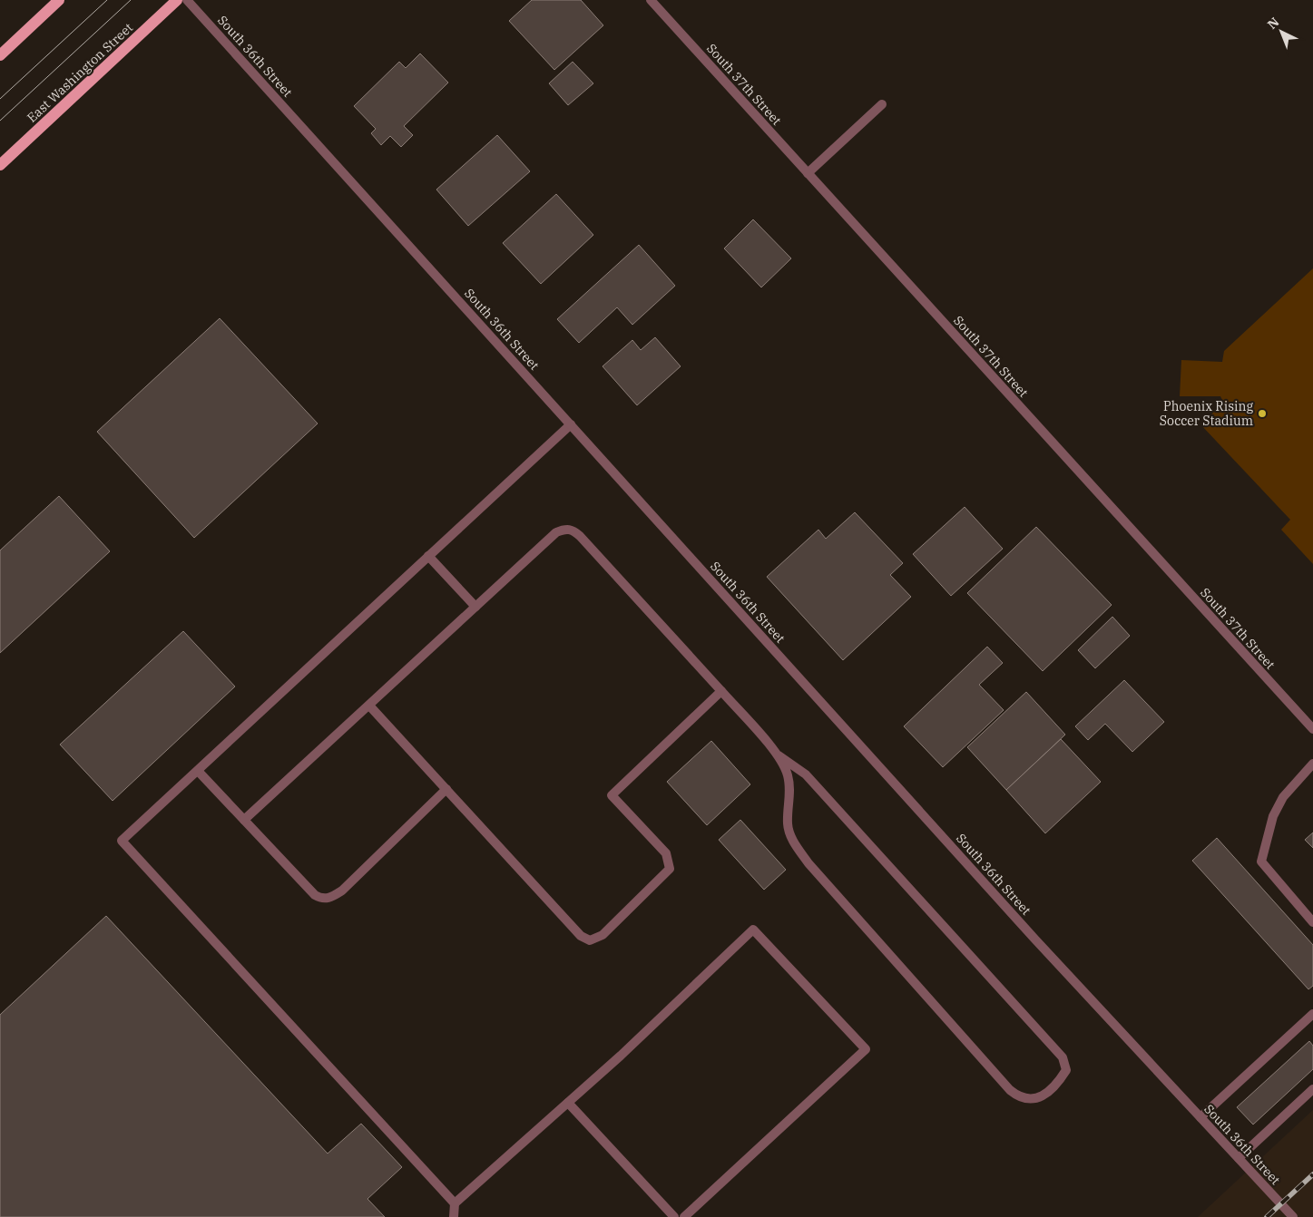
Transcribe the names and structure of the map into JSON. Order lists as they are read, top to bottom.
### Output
{
  "streets": {
    "main road": ["East Washington Street"],
    "street": ["South 36th Street", "South 37th Street"]
  },
  "places": ["Phoenix Rising Soccer Stadium"],
  "north": "top left"
}
